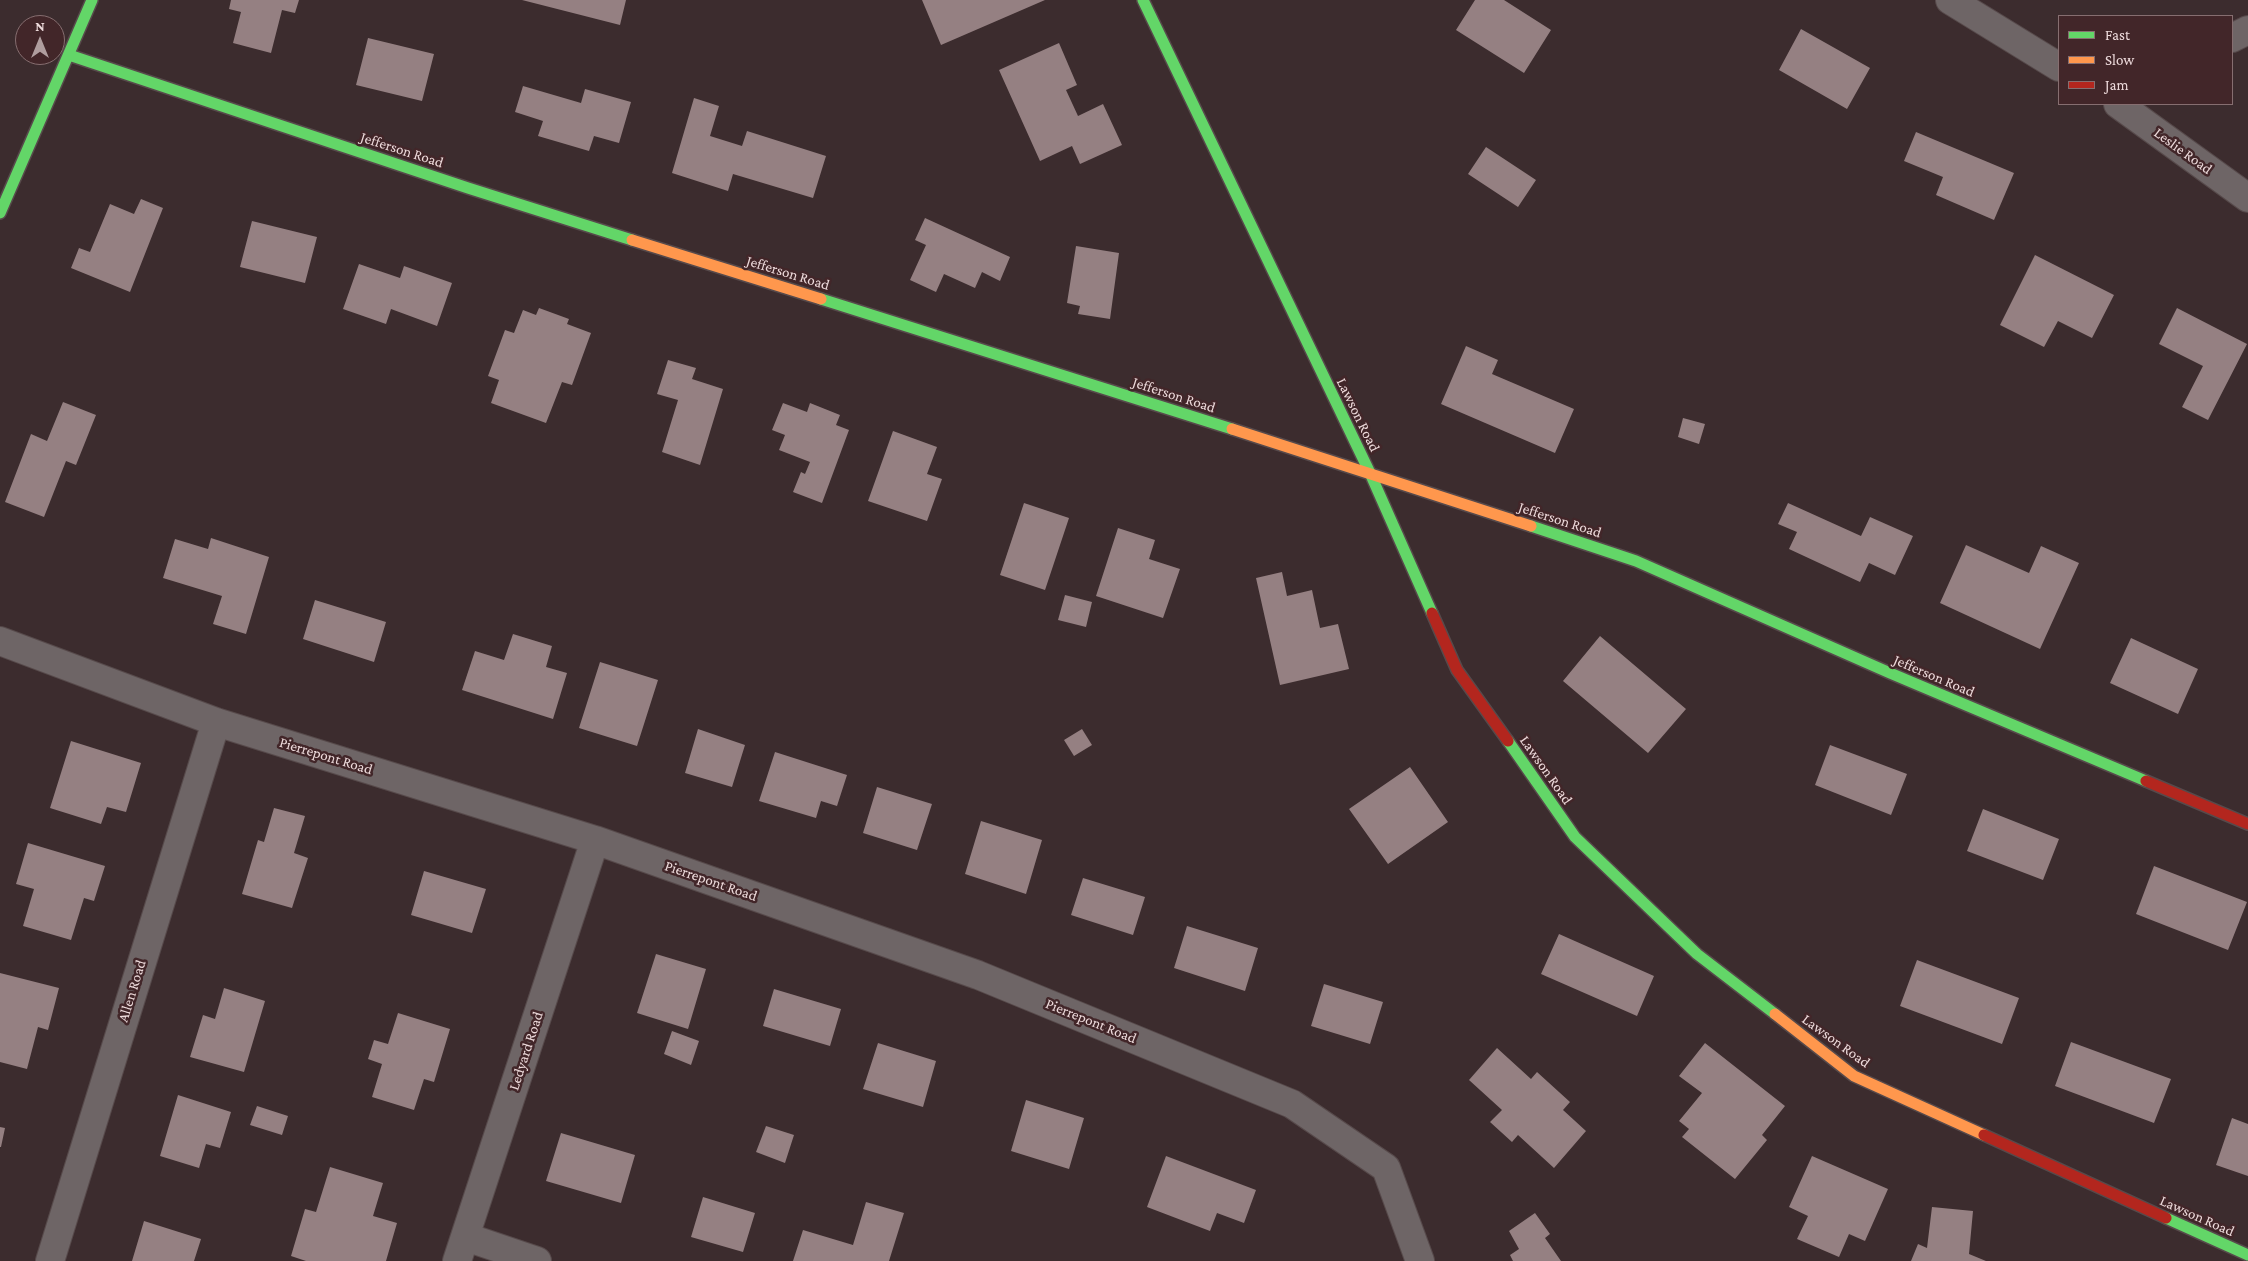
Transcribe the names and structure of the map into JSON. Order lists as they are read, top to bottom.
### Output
{
  "streets": {
    "street": [
      "Jefferson Road",
      "Leslie Road",
      "Lawson Road",
      "Pierrepont Road",
      "Allen Road",
      "Ledyard Road"
    ]
  },
  "crossings": [
    ["Jefferson Road", "Lawson Road"],
    ["Pierrepont Road", "Allen Road"],
    ["Pierrepont Road", "Ledyard Road"]
  ],
  "legend": ["Fast", "Slow", "Jam"],
  "north": "top"
}
